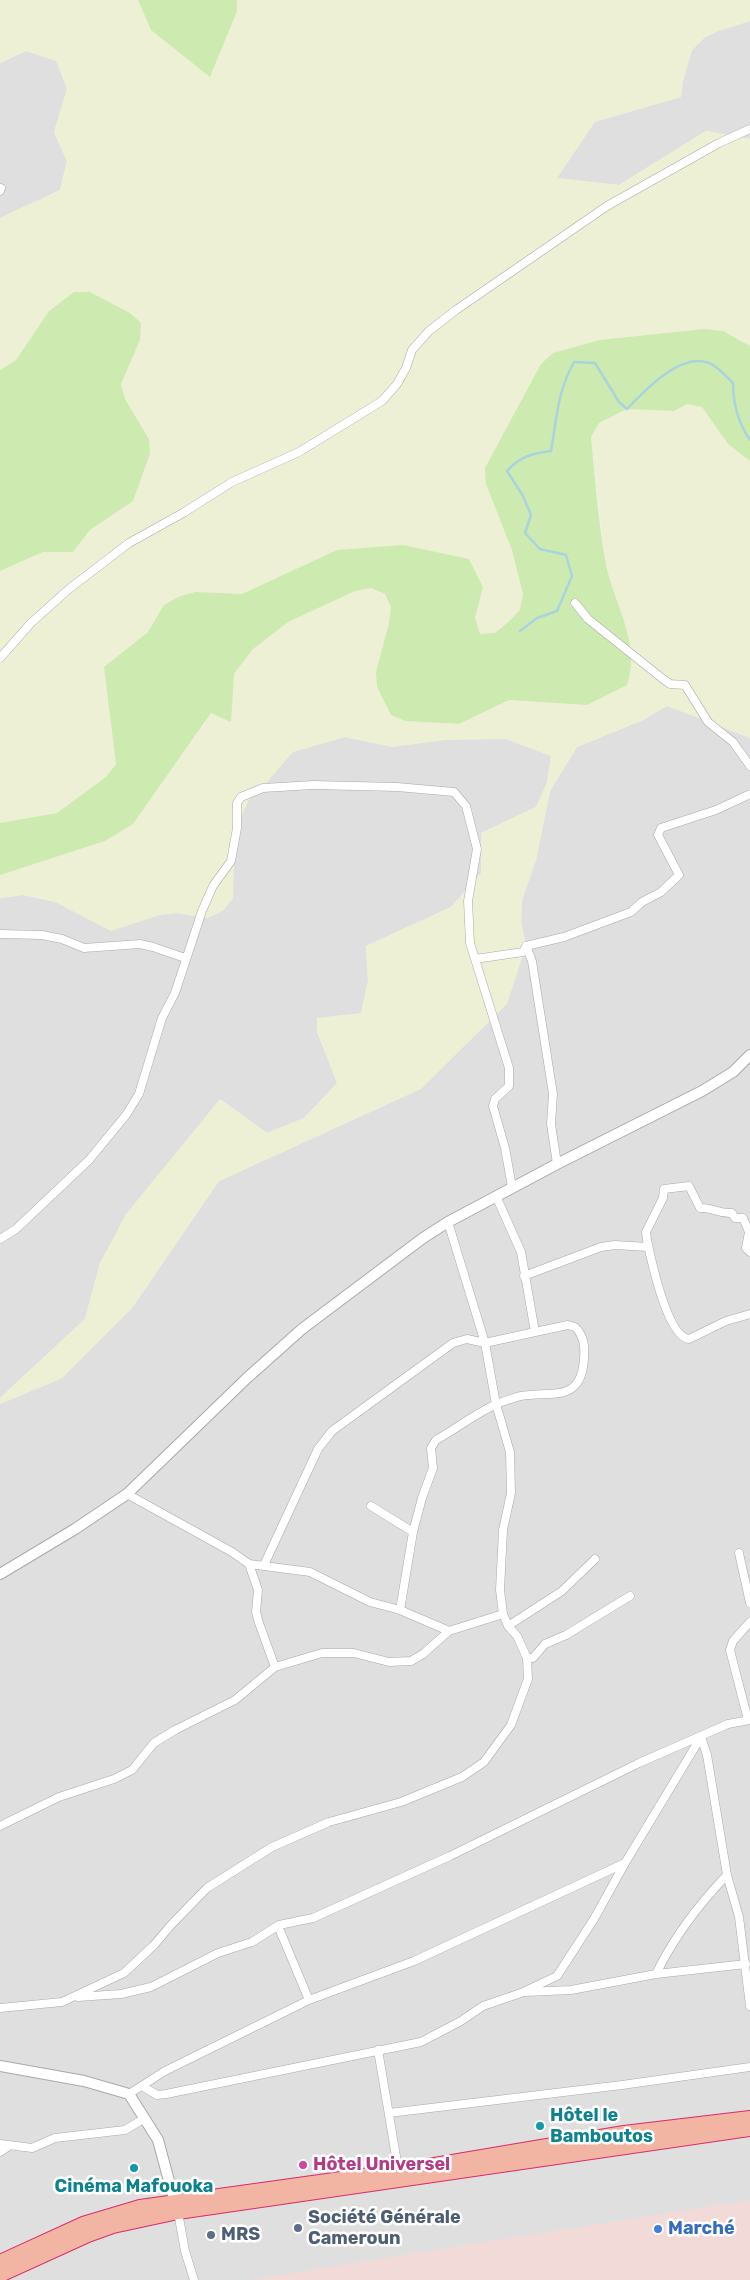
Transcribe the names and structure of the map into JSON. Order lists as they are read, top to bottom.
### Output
{
  "places": [
    "Hôtel le Bamboutos",
    "Hôtel Universel",
    "Cinéma Mafouoka",
    "Société Générale Cameroun",
    "Marché",
    "MRS"
  ]
}
